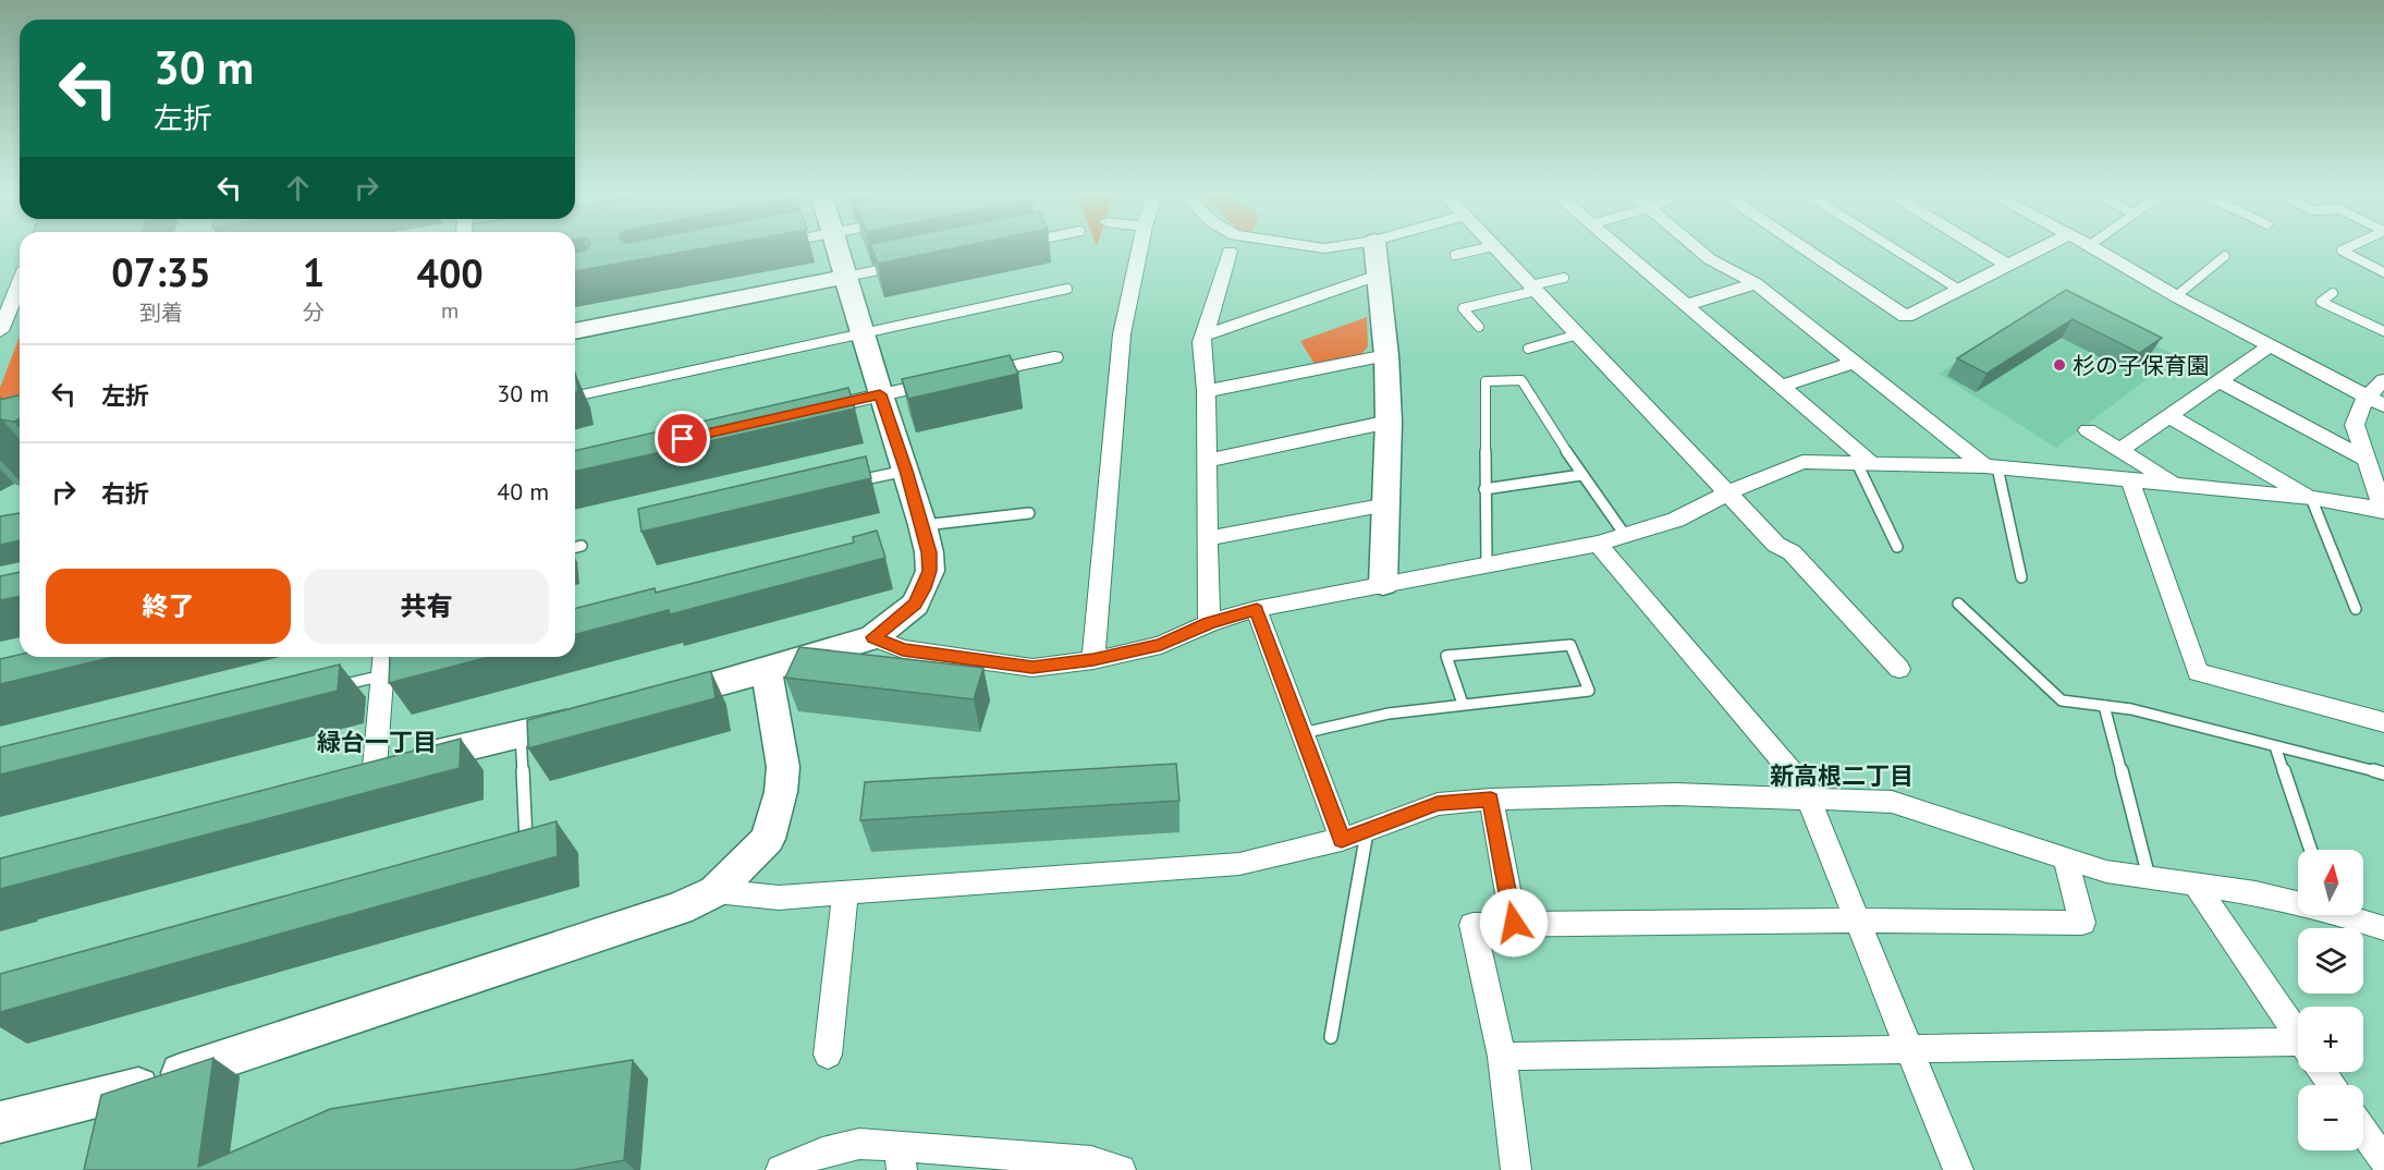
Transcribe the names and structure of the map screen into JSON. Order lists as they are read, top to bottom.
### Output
{
  "districts": ["緑台一丁目", "新高根二丁目"],
  "places": ["杉の子保育園"],
  "north": "top",
  "page": {
    "turn": ["30 m", "左折"],
    "eta": [
      "07:35",
      "到着",
      "1",
      "分",
      "400",
      "m"
    ],
    "list": [
      {
        "name": "左折",
        "value": "30 m"
      },
      {
        "name": "右折",
        "value": "40 m"
      }
    ],
    "buttons": ["終了", "共有"],
    "map_buttons": ["+", "−"]
  }
}
